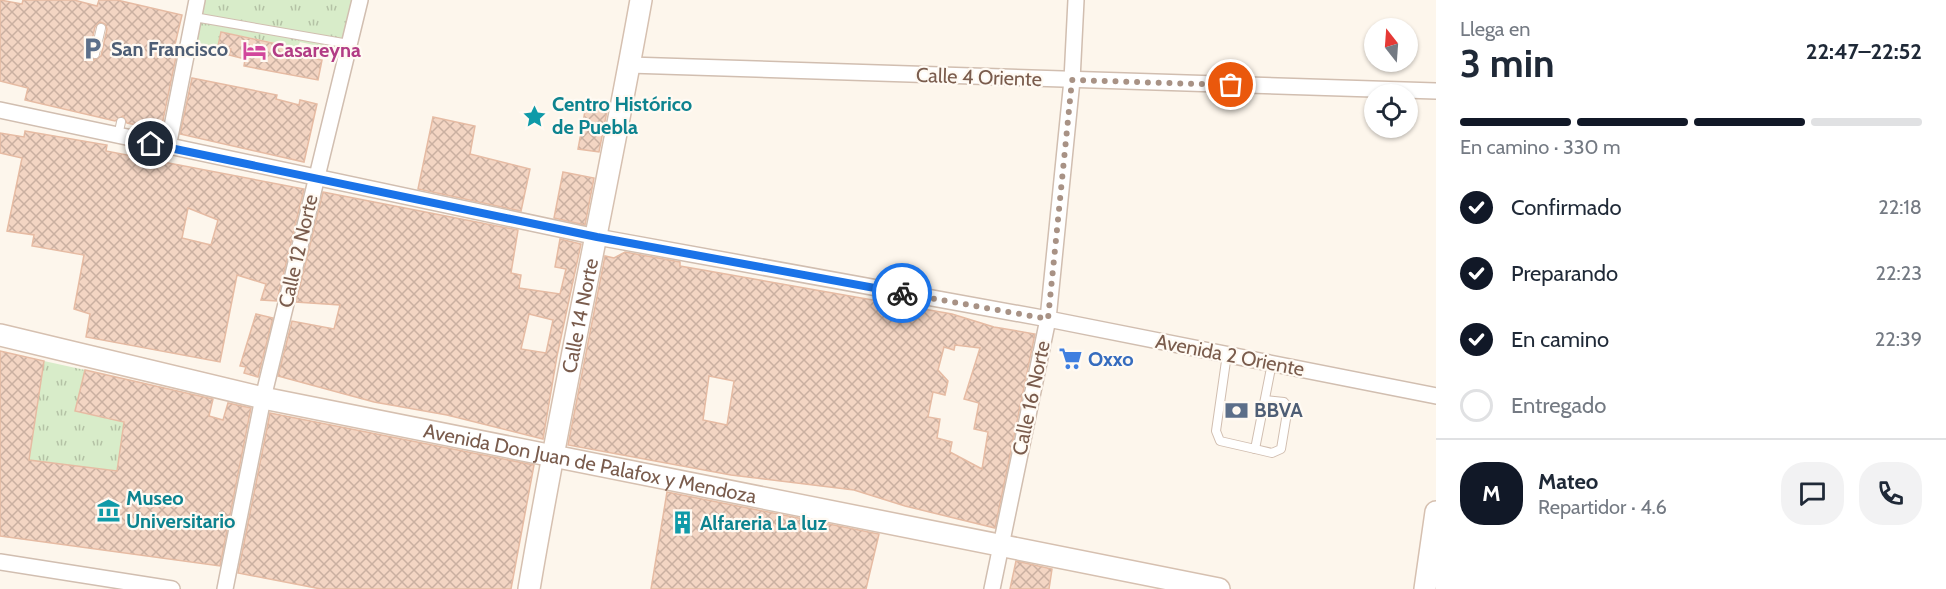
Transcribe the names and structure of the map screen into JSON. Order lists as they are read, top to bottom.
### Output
{
  "streets": {
    "main road": ["Calle 14 Norte", "Avenida Don Juan de Palafox y Mendoza"],
    "street": [
      "Calle 4 Oriente",
      "Calle 12 Norte",
      "Avenida 2 Oriente",
      "Calle 16 Norte"
    ]
  },
  "crossings": [
    ["Calle 4 Oriente", "Calle 14 Norte"],
    ["Calle 4 Oriente", "Calle 16 Norte"],
    ["Calle 12 Norte", "Avenida 2 Oriente"],
    ["Calle 12 Norte", "Avenida Don Juan de Palafox y Mendoza"],
    ["Calle 14 Norte", "Avenida 2 Oriente"],
    ["Calle 14 Norte", "Avenida Don Juan de Palafox y Mendoza"],
    ["Avenida 2 Oriente", "Calle 16 Norte"],
    ["Calle 16 Norte", "Avenida Don Juan de Palafox y Mendoza"]
  ],
  "places": {
    "parking": ["San Francisco"],
    "hotel": ["Casareyna"],
    "place": ["Centro Histórico de Puebla"],
    "supermarket": ["Oxxo"],
    "bank": ["BBVA"],
    "museum": ["Museo Universitario"],
    "building": ["Alfareria La luz"]
  },
  "north": "top",
  "page": {
    "heading": ["3 min", "Llega en", "22:47–22:52"],
    "panel": ["Mateo", "Repartidor · 4.6"],
    "bar": "En camino · 330 m",
    "list": [
      ["Confirmado", "22:18"],
      ["Preparando", "22:23"],
      ["En camino", "22:39"],
      "Entregado"
    ],
    "round": "M"
  }
}
